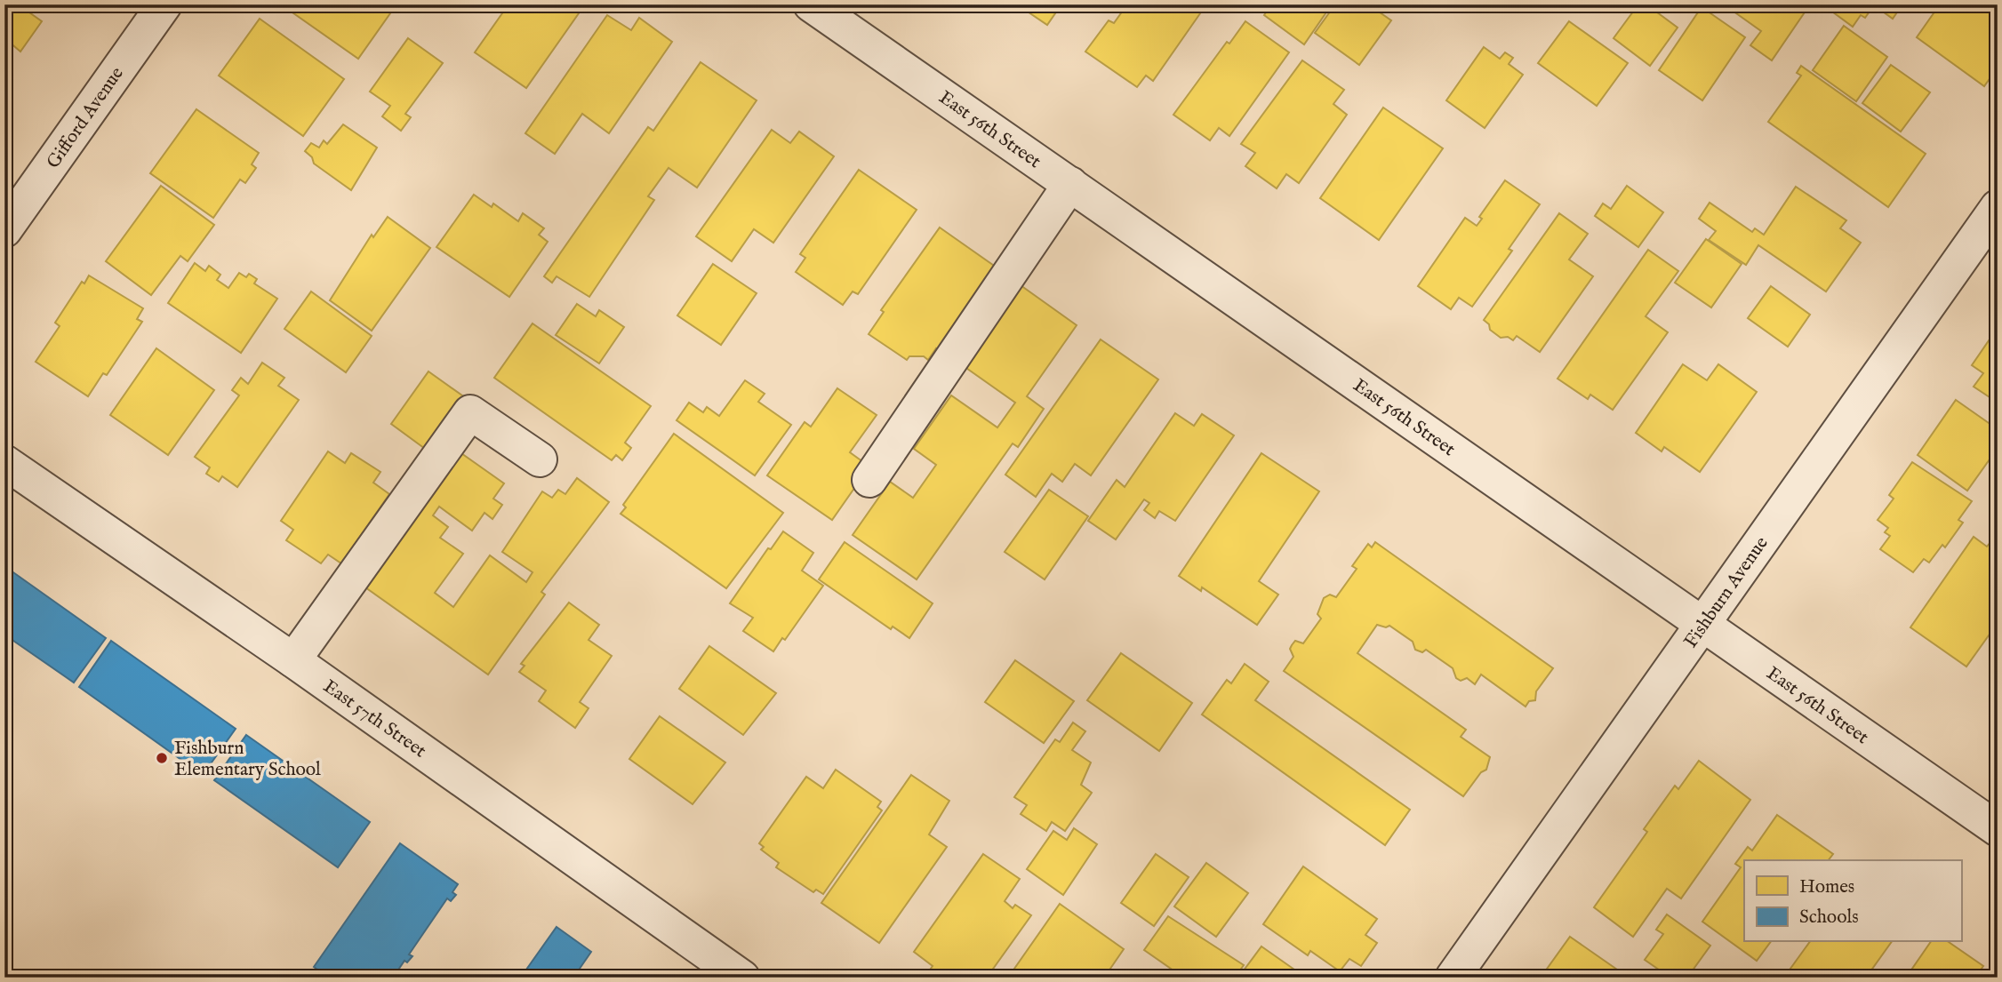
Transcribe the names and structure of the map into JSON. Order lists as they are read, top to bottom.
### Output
{
  "streets": {
    "street": [
      "Gifford Avenue",
      "East 56th Street",
      "Fishburn Avenue",
      "East 57th Street"
    ]
  },
  "crossings": [
    ["East 56th Street", "Fishburn Avenue"]
  ],
  "places": ["Fishburn Elementary School"],
  "legend": ["Homes", "Schools"]
}
